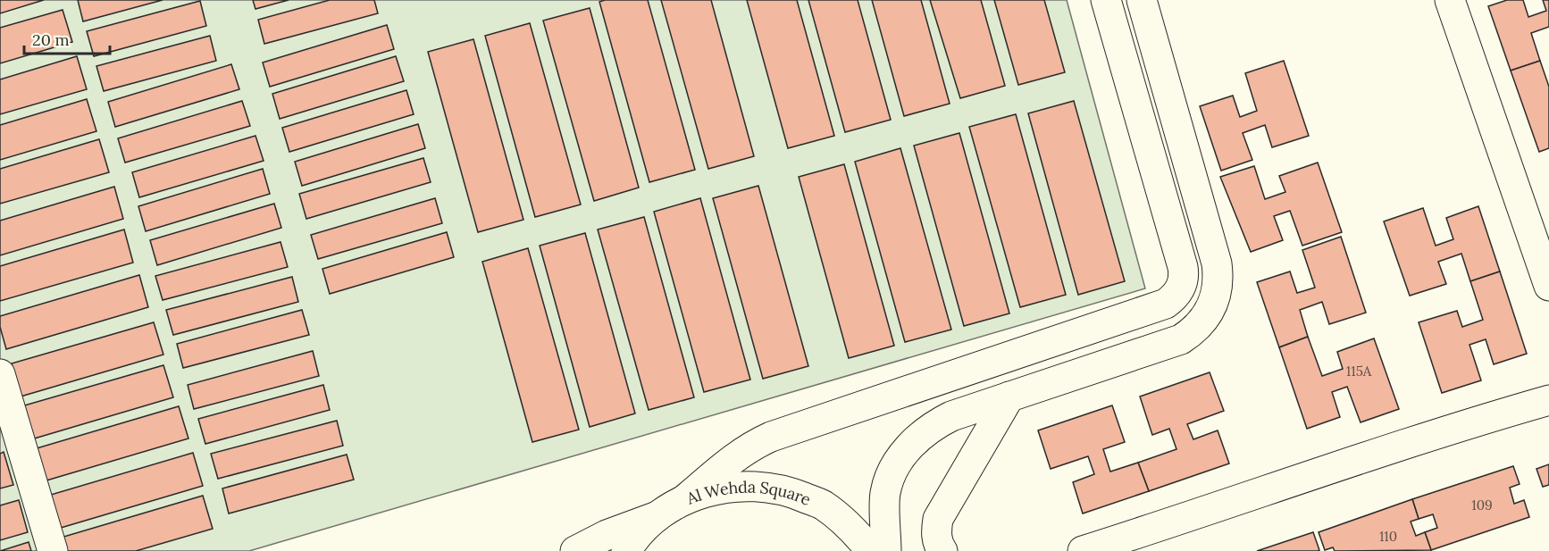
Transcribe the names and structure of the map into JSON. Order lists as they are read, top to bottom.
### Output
{
  "streets": {
    "main road": ["Al Wehda Square"]
  },
  "house_numbers": ["115A", "109", "110"],
  "scale_bar": "20 m"
}
